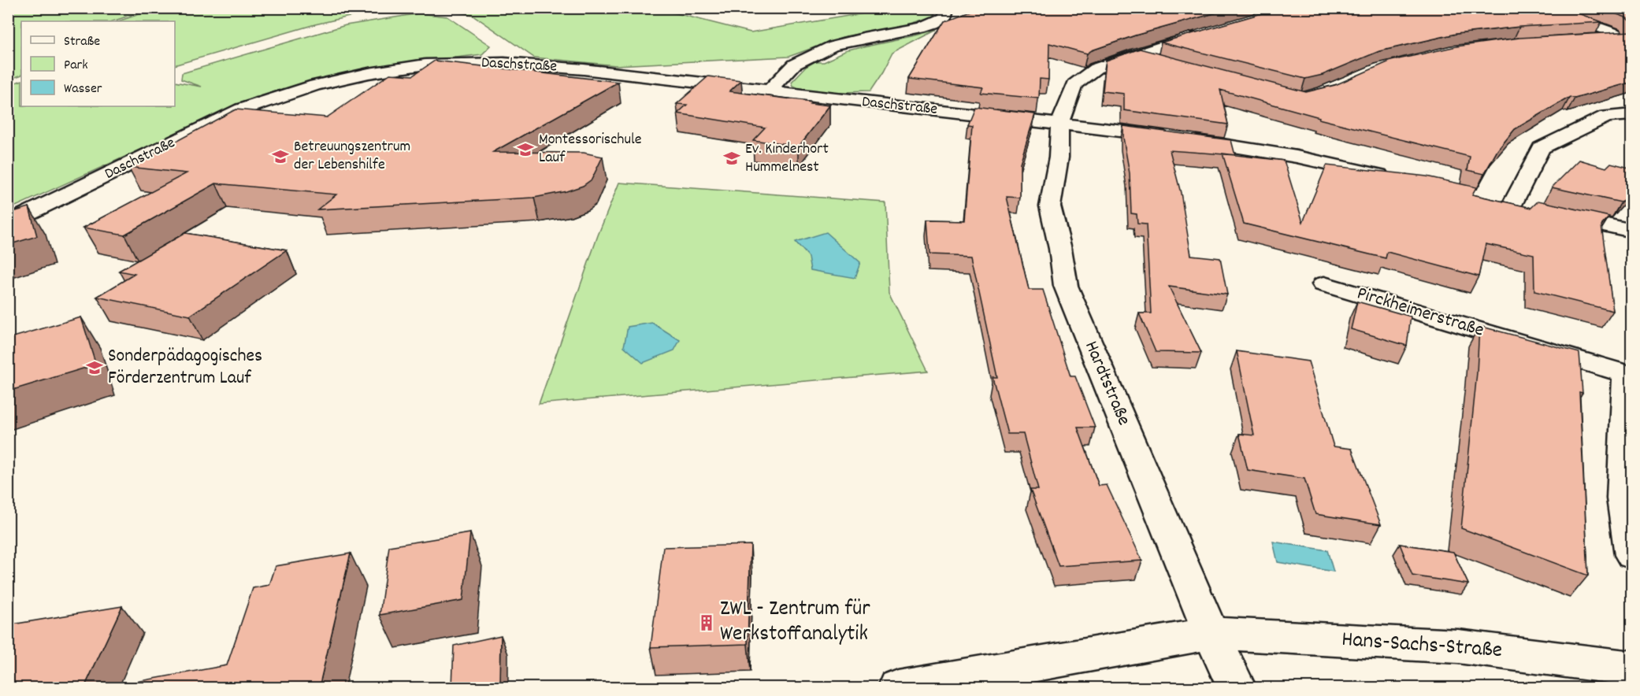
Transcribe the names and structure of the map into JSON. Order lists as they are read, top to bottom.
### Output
{
  "streets": {
    "street": [
      "Daschstraße",
      "Pirckheimerstraße",
      "Hardtstraße",
      "Hans-Sachs-Straße"
    ]
  },
  "crossings": [
    ["Daschstraße", "Hardtstraße"],
    ["Hardtstraße", "Hans-Sachs-Straße"]
  ],
  "places": {
    "school or university": [
      "Montessorischule Lauf",
      "Betreuungszentrum der Lebenshilfe",
      "Ev. Kinderhort Hummelnest",
      "Sonderpädagogisches Förderzentrum Lauf"
    ],
    "building": ["ZWL - Zentrum für Werkstoffanalytik"]
  },
  "legend": ["Straße", "Park", "Wasser"]
}
